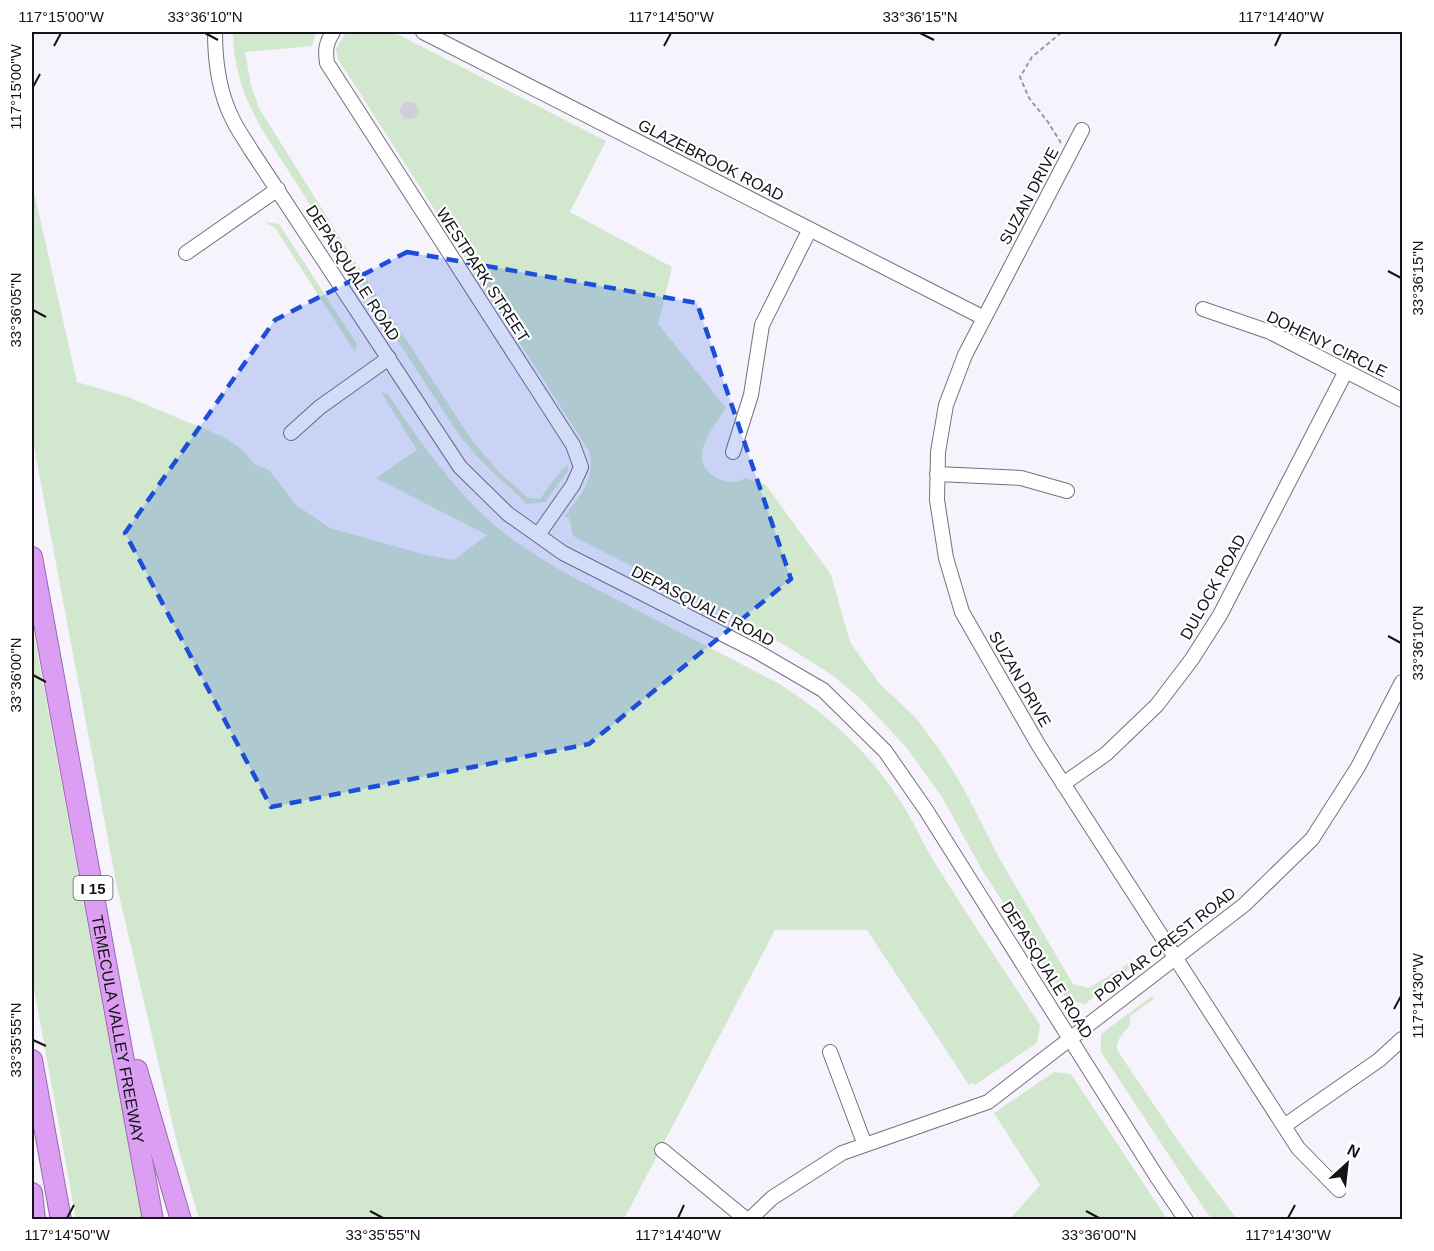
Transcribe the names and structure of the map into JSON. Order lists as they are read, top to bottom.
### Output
{
  "streets": {
    "highway": ["I 15", "TEMECULA VALLEY FREEWAY"],
    "street": [
      "GLAZEBROOK ROAD",
      "SUZAN DRIVE",
      "DEPASQUALE ROAD",
      "WESTPARK STREET",
      "DOHENY CIRCLE",
      "DULOCK ROAD",
      "POPLAR CREST ROAD"
    ]
  },
  "crossings": [
    ["GLAZEBROOK ROAD", "SUZAN DRIVE"],
    ["SUZAN DRIVE", "DULOCK ROAD"],
    ["SUZAN DRIVE", "POPLAR CREST ROAD"],
    ["DEPASQUALE ROAD", "WESTPARK STREET"],
    ["DEPASQUALE ROAD", "POPLAR CREST ROAD"],
    ["DOHENY CIRCLE", "DULOCK ROAD"]
  ],
  "north": "top right",
  "coordinates": [
    "117°15'00\"W",
    "33°36'10\"N",
    "117°14'50\"W",
    "33°36'15\"N",
    "117°14'40\"W",
    "33°36'05\"N",
    "33°36'00\"N",
    "117°14'30\"W",
    "33°35'55\"N"
  ]
}
